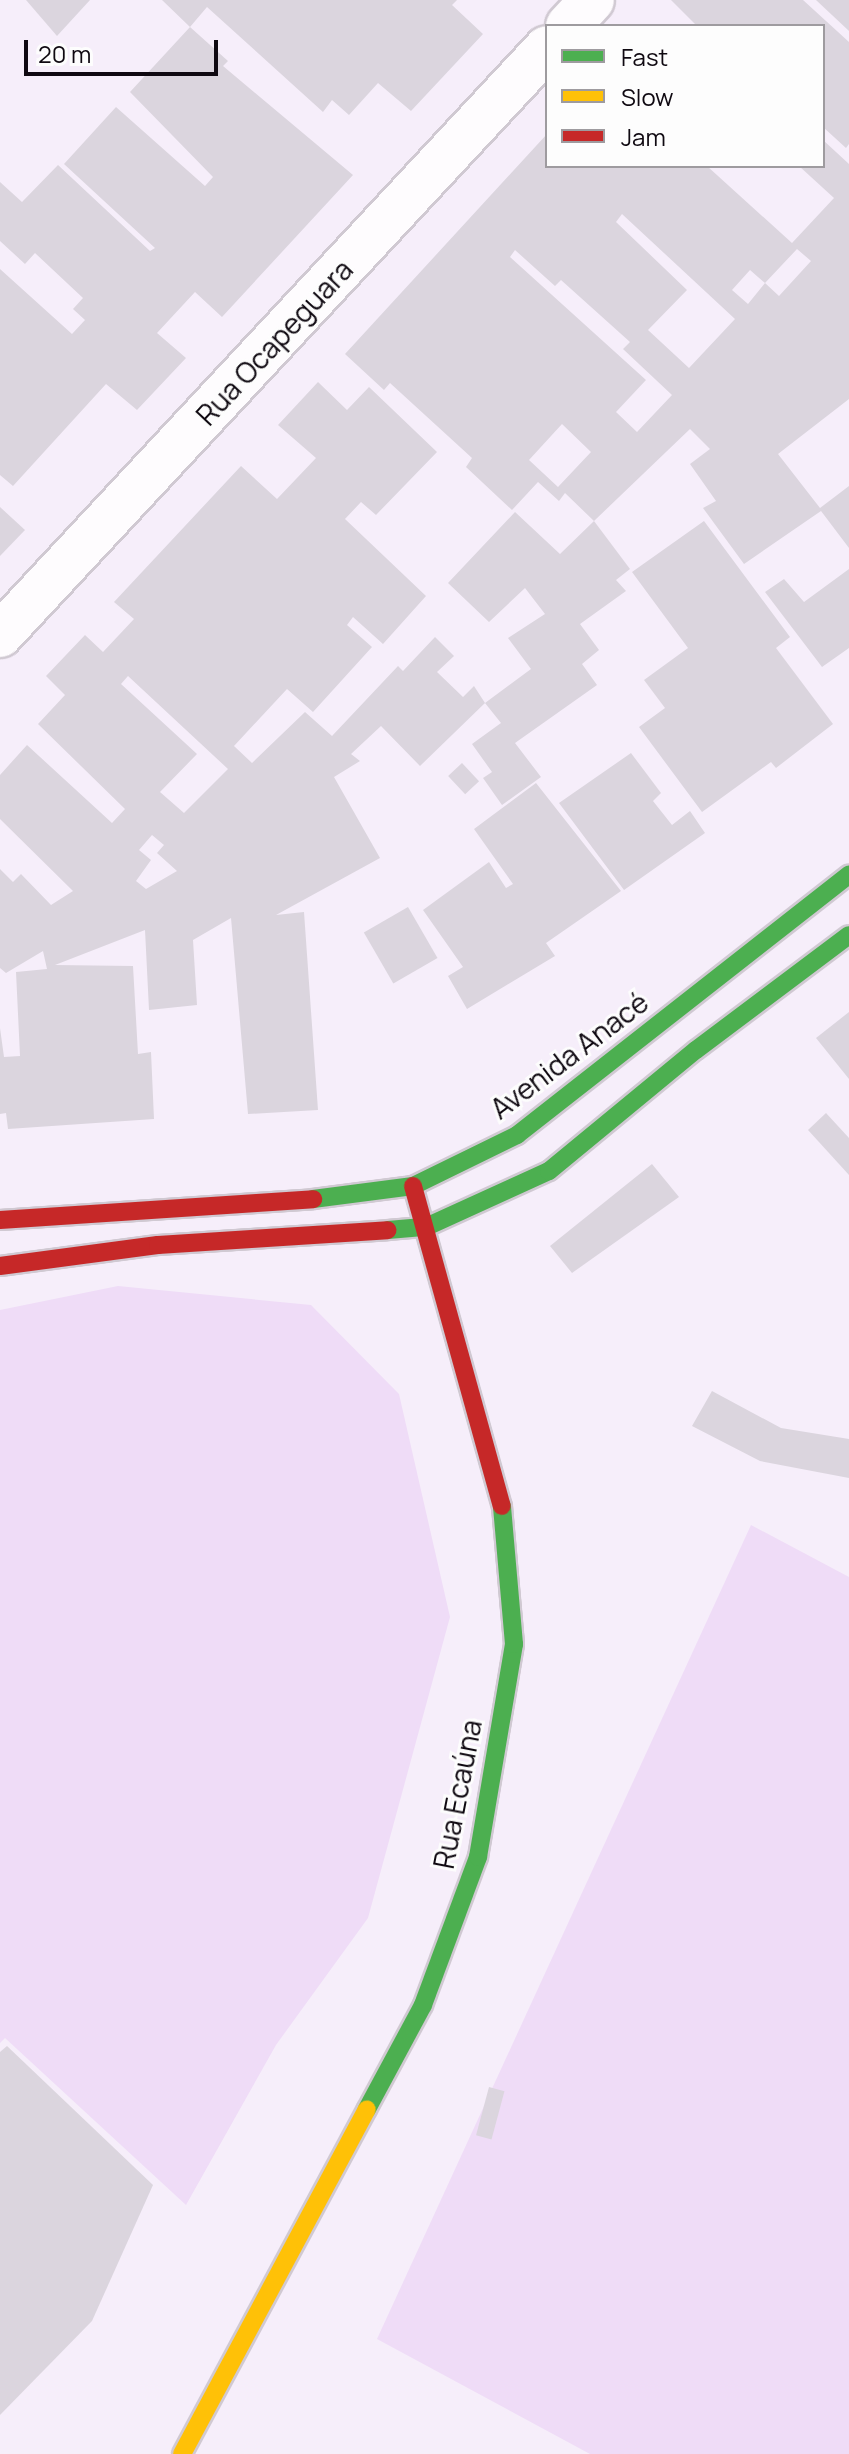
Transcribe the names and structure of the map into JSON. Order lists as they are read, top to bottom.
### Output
{
  "streets": {
    "street": ["Rua Ocapeguara", "Avenida Anacé", "Rua Ecaúna"]
  },
  "crossings": [
    ["Avenida Anacé", "Rua Ecaúna"]
  ],
  "legend": ["Fast", "Slow", "Jam"],
  "scale_bar": "20 m"
}
